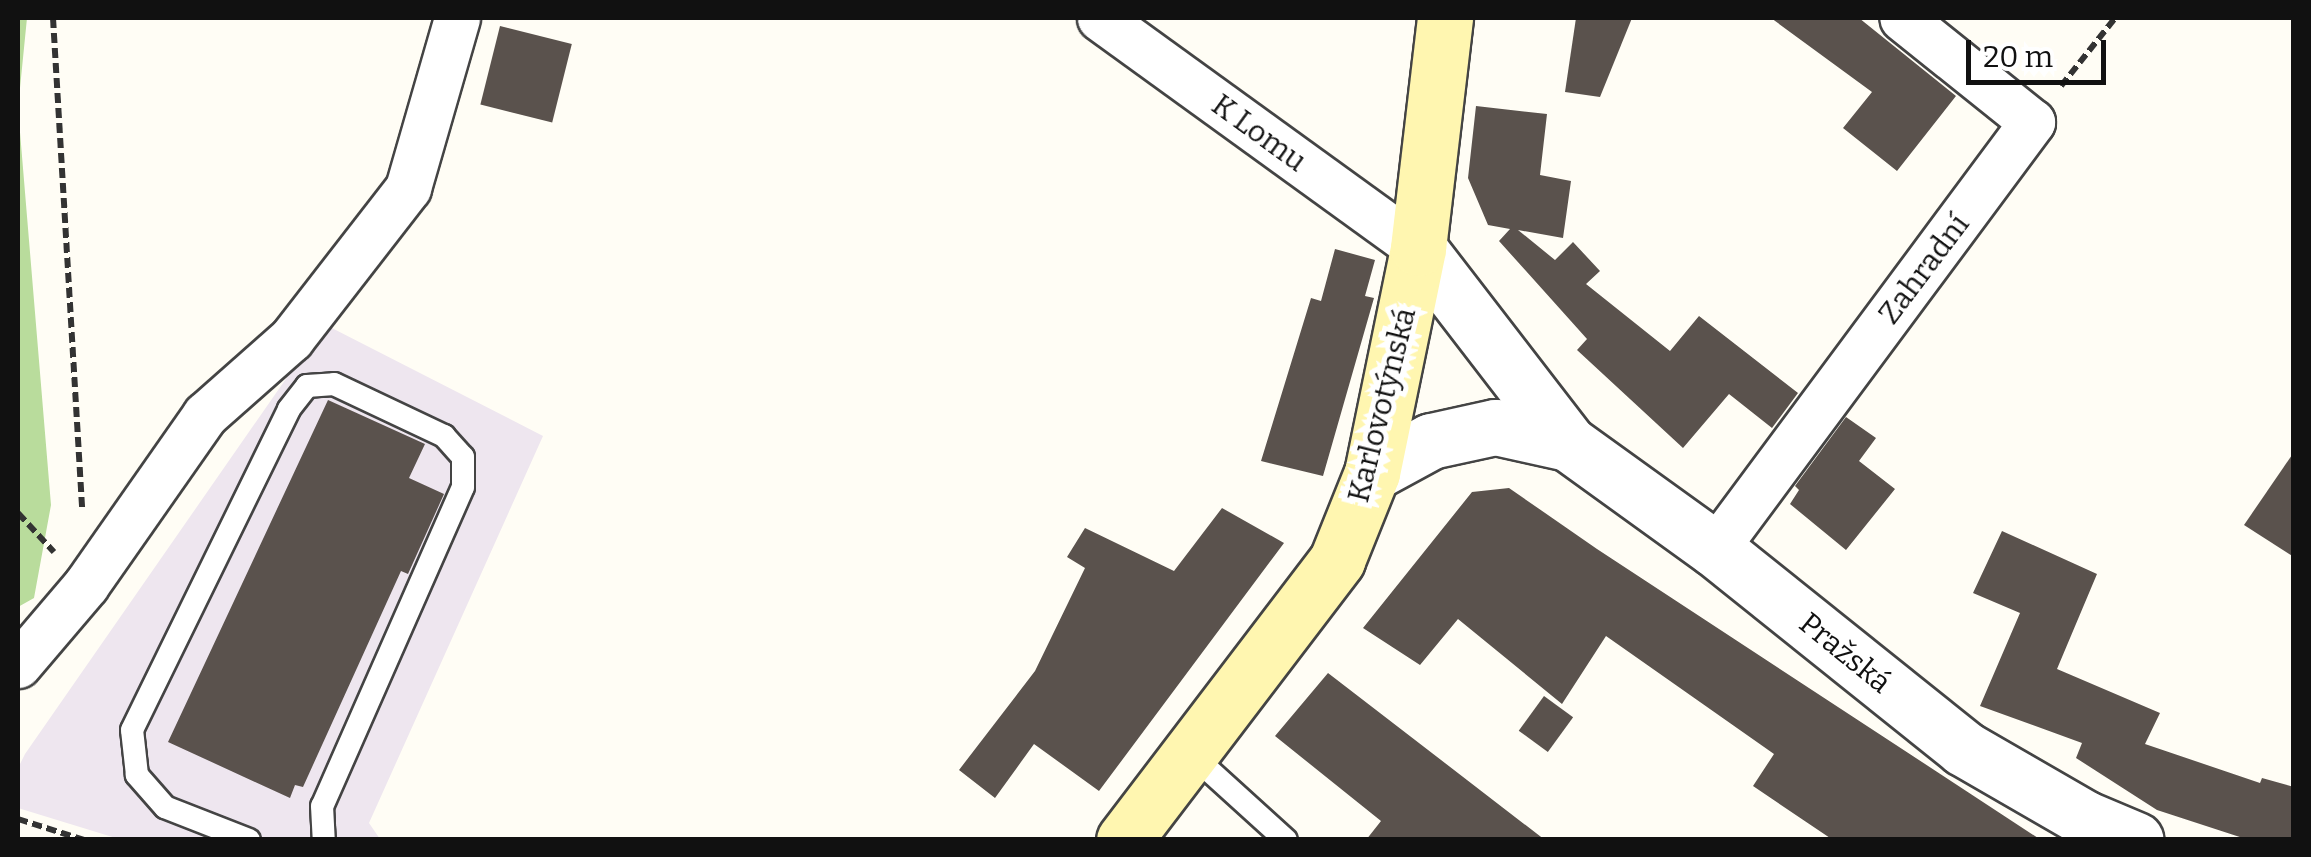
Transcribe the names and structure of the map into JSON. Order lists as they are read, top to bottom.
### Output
{
  "streets": {
    "main road": ["Karlovotýnská"],
    "street": ["K Lomu", "Zahradní", "Pražská"]
  },
  "crossings": [
    ["K Lomu", "Karlovotýnská"],
    ["K Lomu", "Pražská"],
    ["Zahradní", "Pražská"],
    ["Karlovotýnská", "Pražská"]
  ],
  "scale_bar": "20 m"
}
